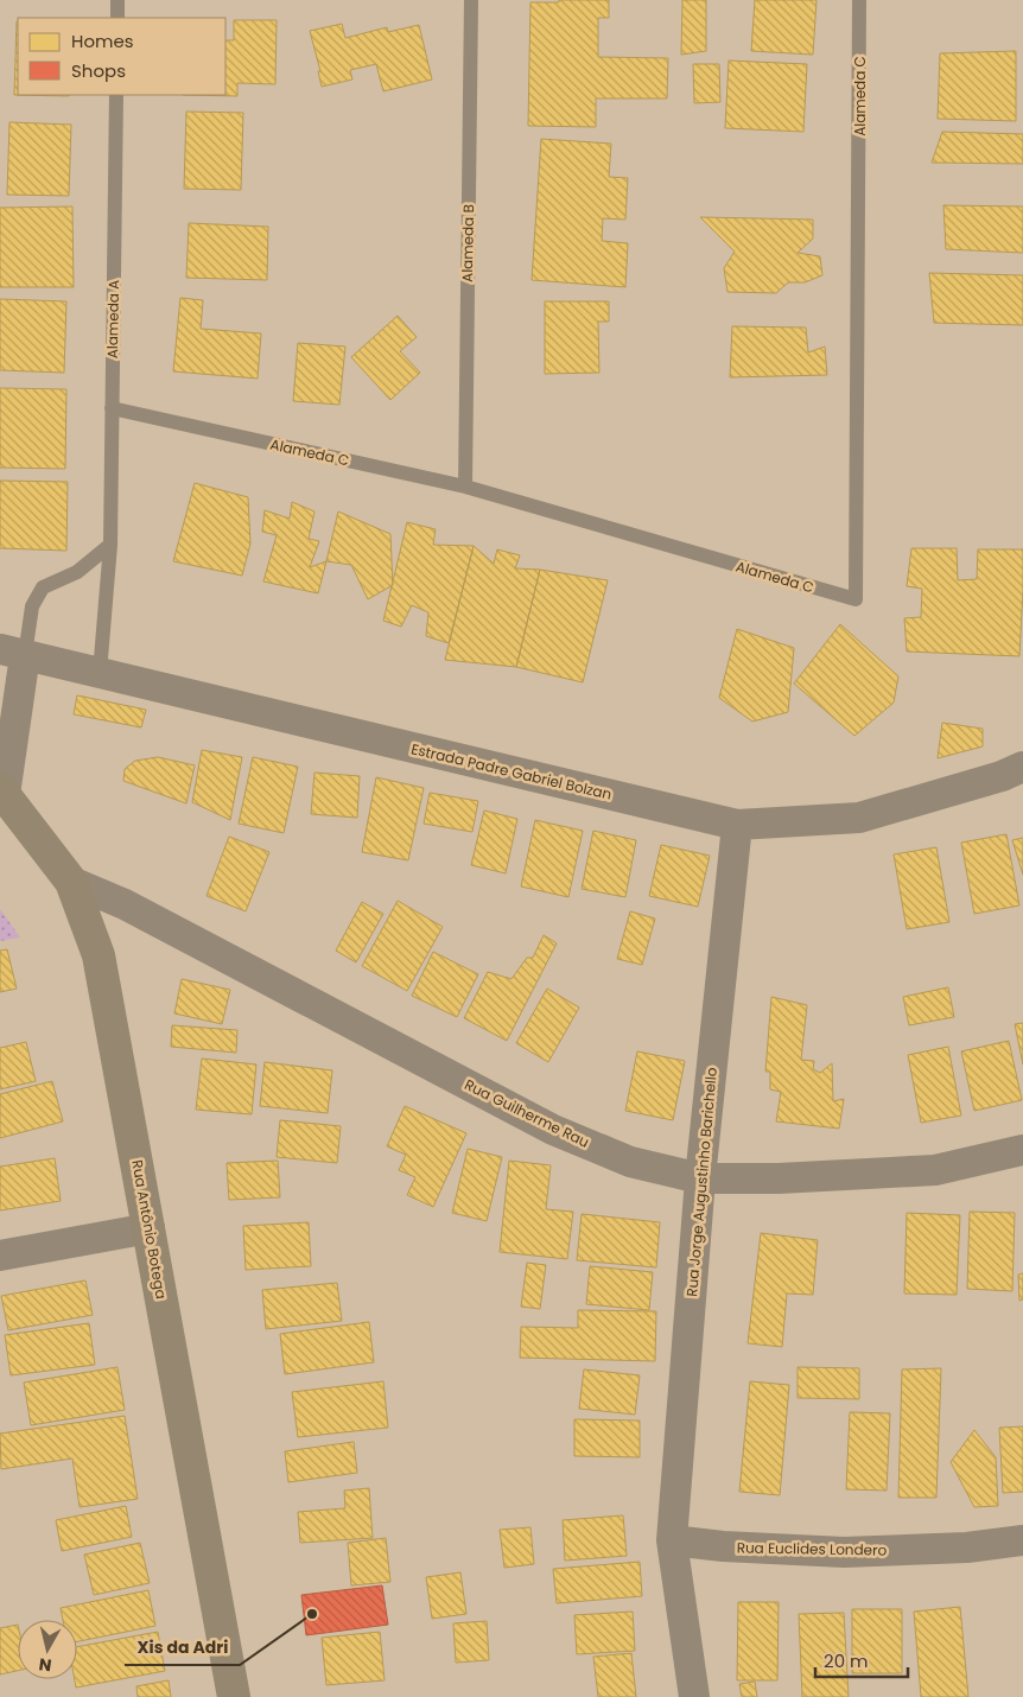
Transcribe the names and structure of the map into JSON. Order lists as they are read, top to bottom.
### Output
{
  "streets": {
    "street": [
      "Estrada Padre Gabriel Bolzan",
      "Rua Guilherme Rau",
      "Rua Jorge Augustinho Barichello",
      "Rua Antônio Botega",
      "Rua Euclides Londero"
    ],
    "lane": ["Alameda C", "Alameda B", "Alameda A"]
  },
  "crossings": [
    ["Alameda C", "Alameda B"],
    ["Alameda C", "Alameda A"],
    ["Alameda A", "Estrada Padre Gabriel Bolzan"],
    ["Estrada Padre Gabriel Bolzan", "Rua Jorge Augustinho Barichello"],
    ["Rua Guilherme Rau", "Rua Jorge Augustinho Barichello"],
    ["Rua Guilherme Rau", "Rua Antônio Botega"],
    ["Rua Jorge Augustinho Barichello", "Rua Euclides Londero"]
  ],
  "places": ["Xis da Adri"],
  "legend": ["Homes", "Shops"],
  "scale_bar": "20 m",
  "north": "bottom"
}
